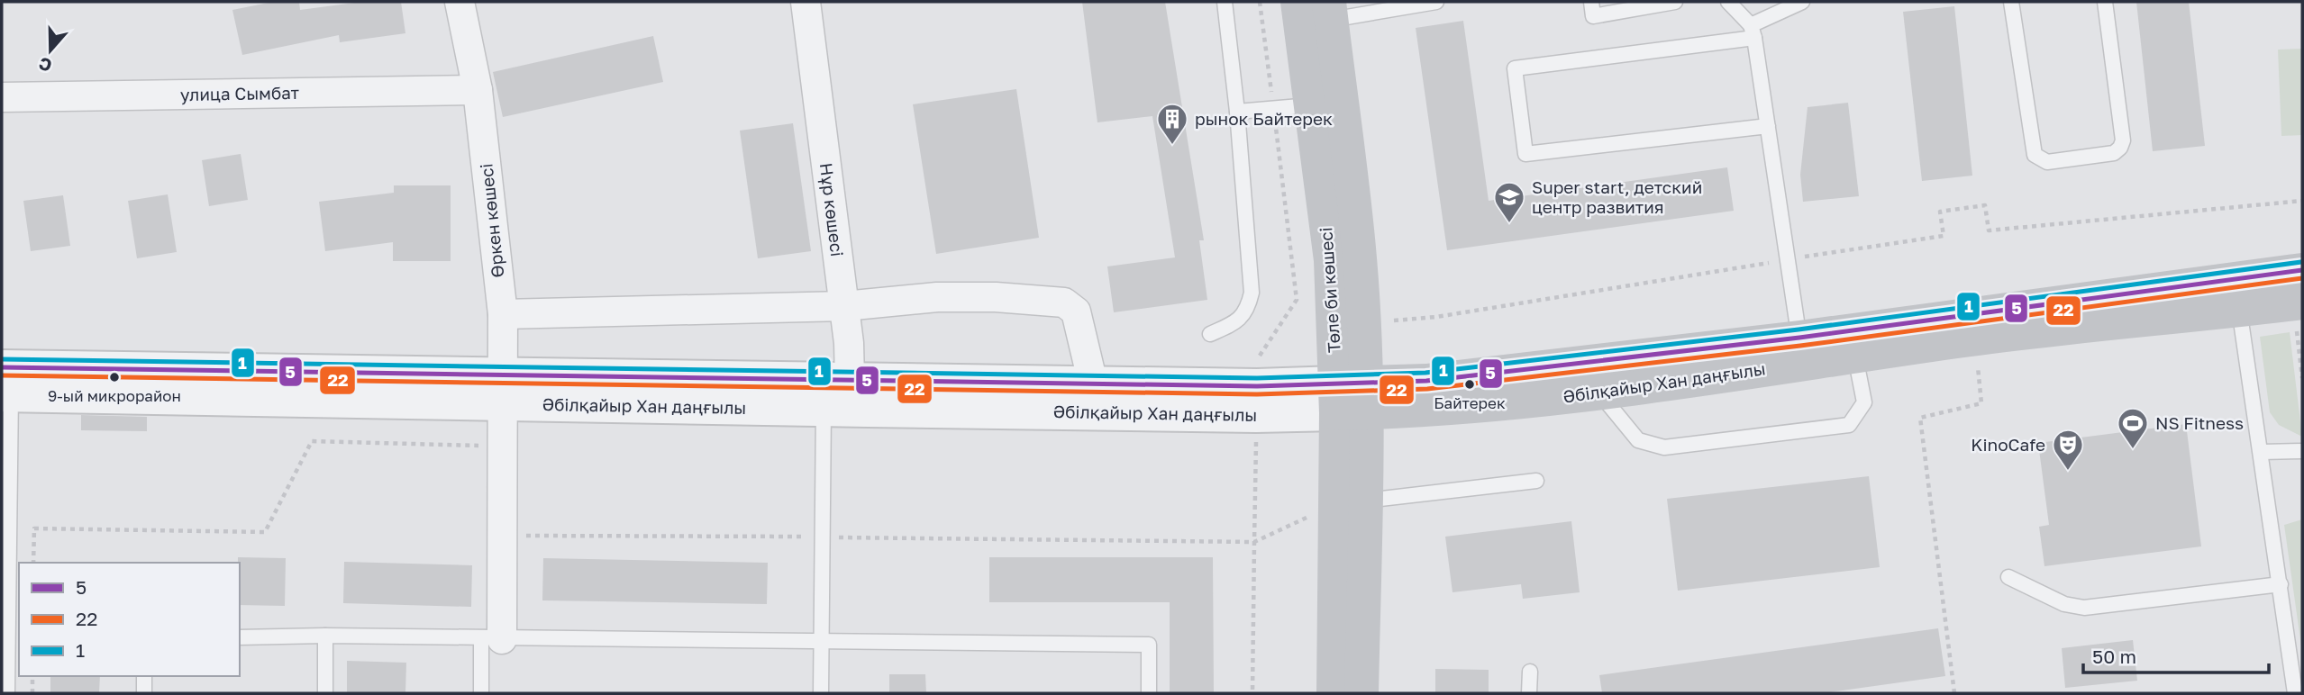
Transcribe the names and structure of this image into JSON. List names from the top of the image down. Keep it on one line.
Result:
{"streets":{"main road":["Төле би көшесі","Әбілқайыр Хан даңғылы"],"street":["улица Сымбат","Нұр көшесі","Өркен көшесі"]},"crossings":[["улица Сымбат","Өркен көшесі"],["Нұр көшесі","Әбілқайыр Хан даңғылы"],["Өркен көшесі","Әбілқайыр Хан даңғылы"],["Төле би көшесі","Әбілқайыр Хан даңғылы"]],"places":{"building":["рынок Байтерек"],"school or university":["Super start, детский центр развития"],"other":["9-ый микрорайон","Байтерек"],"sports":["NS Fitness"],"theatre":["KinoCafe"]},"lines":["transit line 1","transit line 5","transit line 22"],"legend":["5","22","1"],"scale_bar":"50 m","north":"bottom"}
